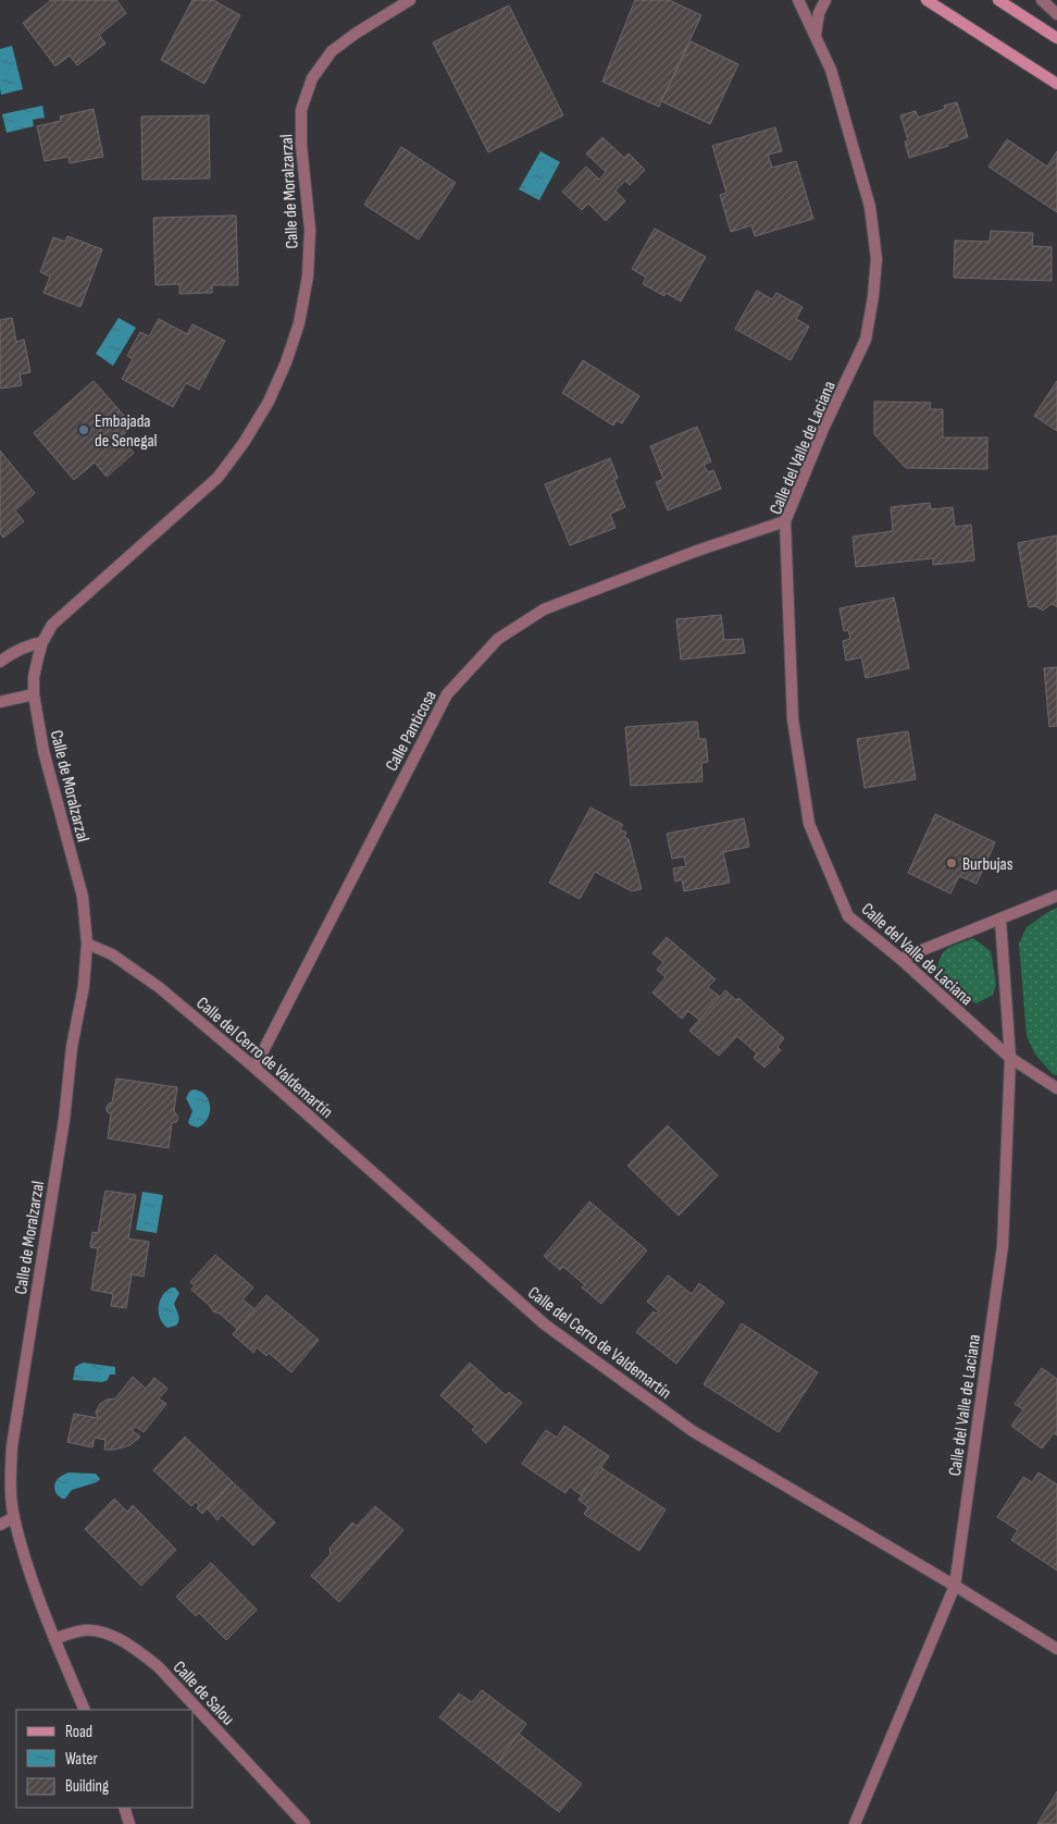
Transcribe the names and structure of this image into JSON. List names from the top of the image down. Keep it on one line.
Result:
{"streets":{"street":["Calle de Moralzarzal","Calle del Valle de Laciana","Calle Panticosa","Calle del Cerro de Valdemartín","Calle de Salou"]},"crossings":[["Calle de Moralzarzal","Calle del Cerro de Valdemartín"],["Calle de Moralzarzal","Calle de Salou"],["Calle del Valle de Laciana","Calle Panticosa"],["Calle del Valle de Laciana","Calle del Cerro de Valdemartín"],["Calle Panticosa","Calle del Cerro de Valdemartín"]],"places":["Embajada de Senegal","Burbujas"],"legend":["Road","Water","Building"]}
